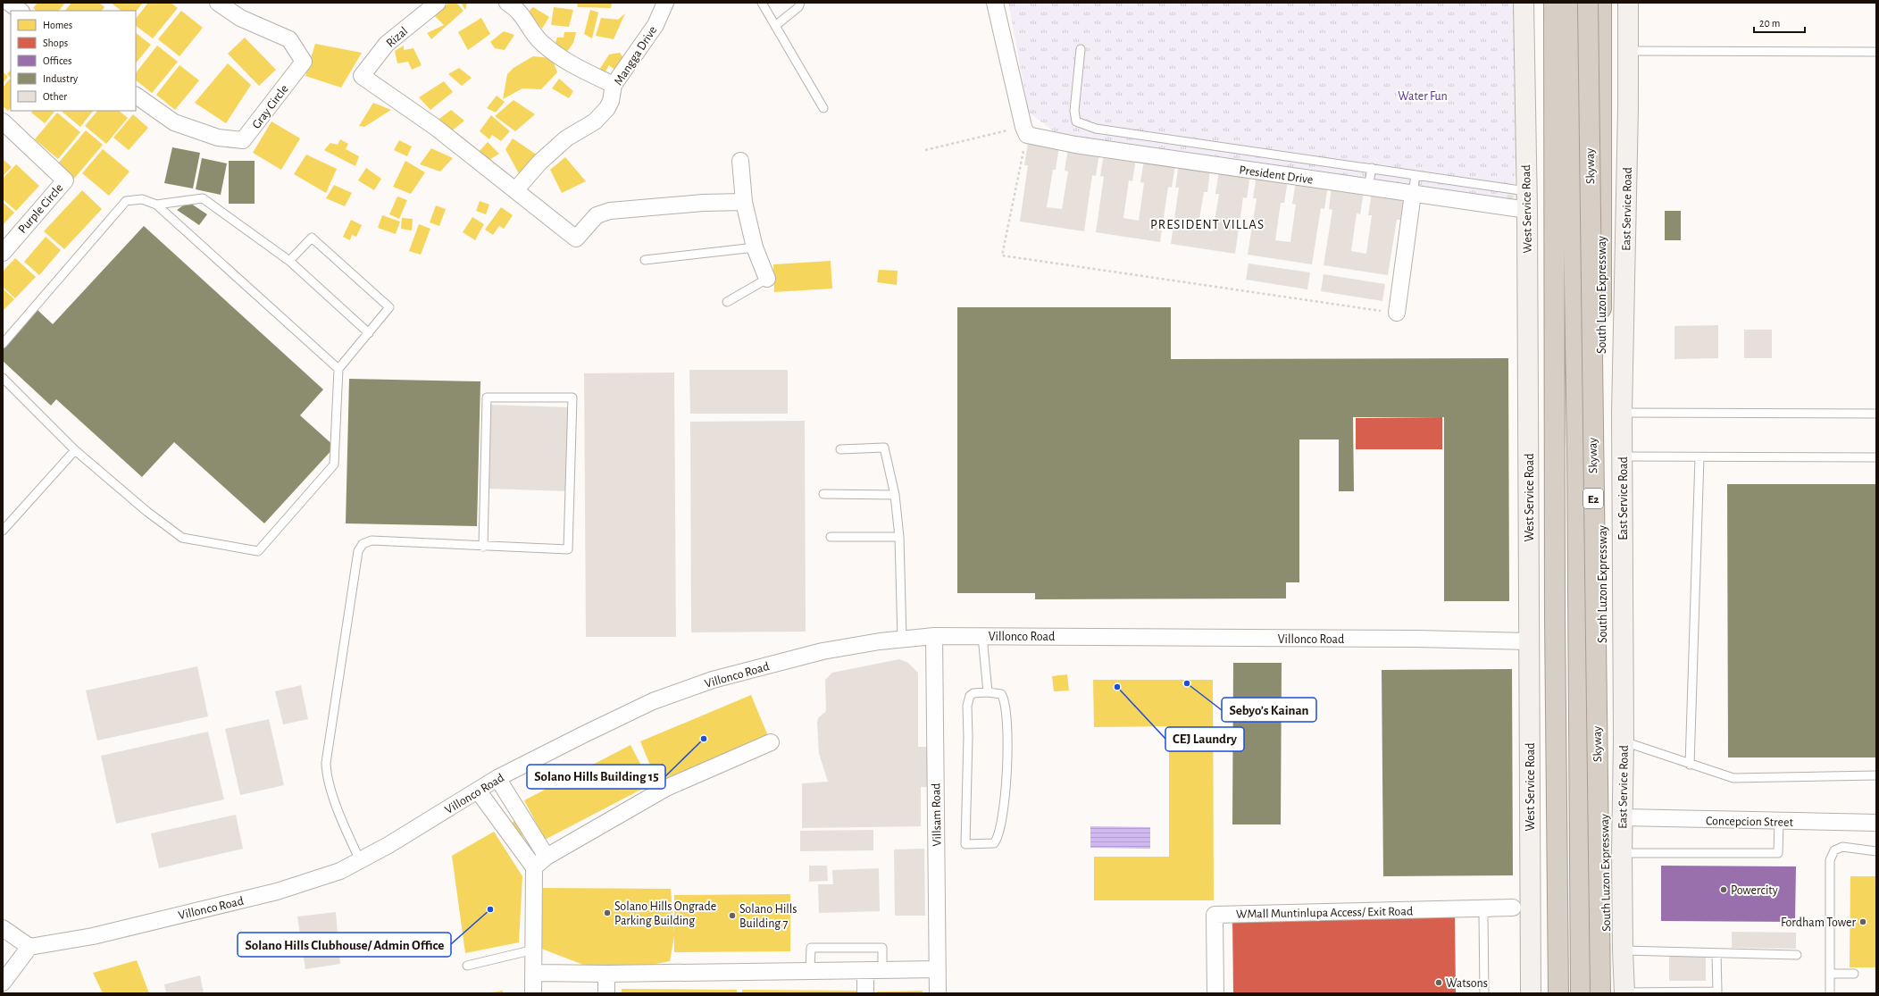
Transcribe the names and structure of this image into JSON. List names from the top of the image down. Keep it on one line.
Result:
{"streets":{"highway":["Skyway","South Luzon Expressway","E2"],"main road":["West Service Road","East Service Road"],"street":["Rizal","Mangga Drive","Gray Circle","President Drive","Purple Circle","Villonco Road","Villsam Road","Concepcion Street","WMall Muntinlupa Access/ Exit Road"]},"crossings":[["Rizal","Mangga Drive"],["President Drive","West Service Road"],["West Service Road","Villonco Road"],["West Service Road","WMall Muntinlupa Access/ Exit Road"],["East Service Road","South Luzon Expressway"],["East Service Road","Concepcion Street"],["Villonco Road","Villsam Road"]],"districts":["PRESIDENT VILLAS"],"parks":["Water Fun"],"places":["Sebyo’s Kainan","CEJ Laundry","Solano Hills Building 15","Powercity","Solano Hills Clubhouse/ Admin Office","Solano Hills Ongrade Parking Building","Solano Hills Building 7","Fordham Tower","Watsons"],"legend":["Homes","Shops","Offices","Industry","Other"],"scale_bar":"20 m"}
